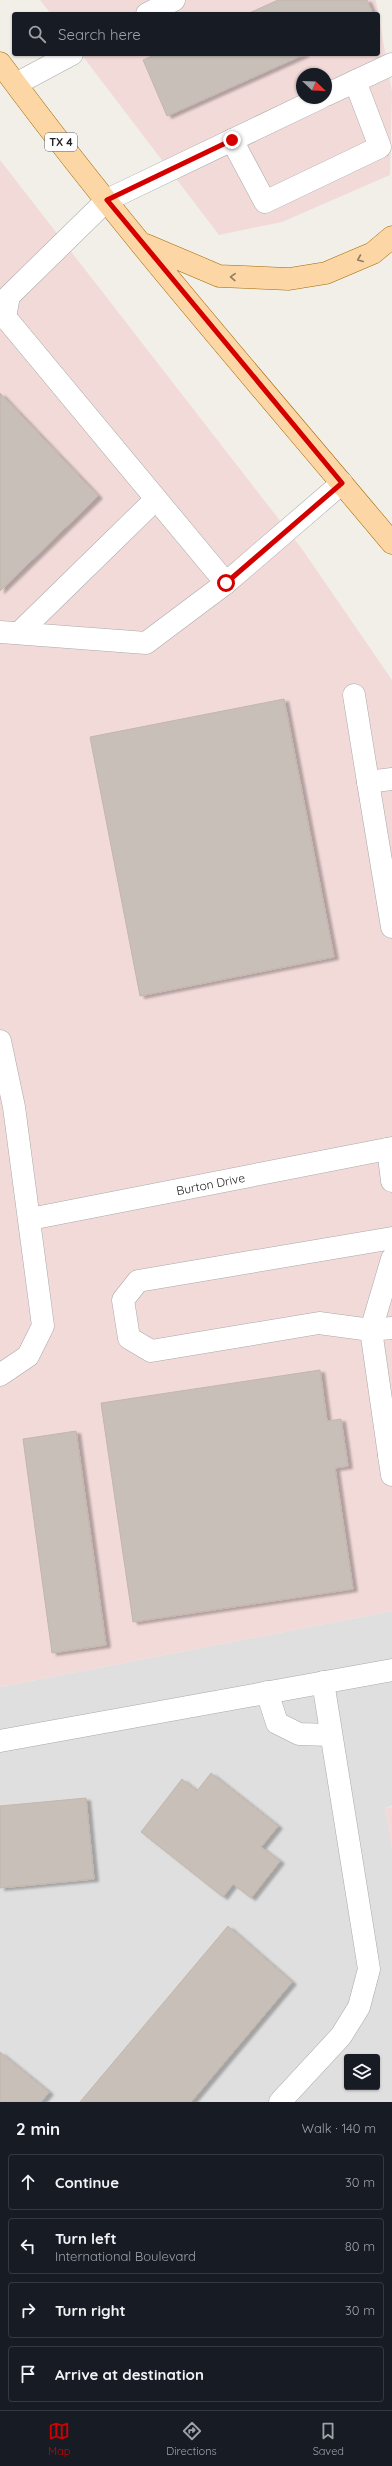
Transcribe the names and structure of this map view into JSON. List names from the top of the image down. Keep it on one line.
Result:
{"streets":{"main road":["TX 4"],"street":["Burton Drive"]},"north":"bottom right","page":{"search":"Search here","heading":["2 min","Walk · 140 m"],"list":[["Continue","30 m"],["Turn left","International Boulevard","80 m"],["Turn right","30 m"],"Arrive at destination"],"nav":["Map","Directions","Saved"]}}
